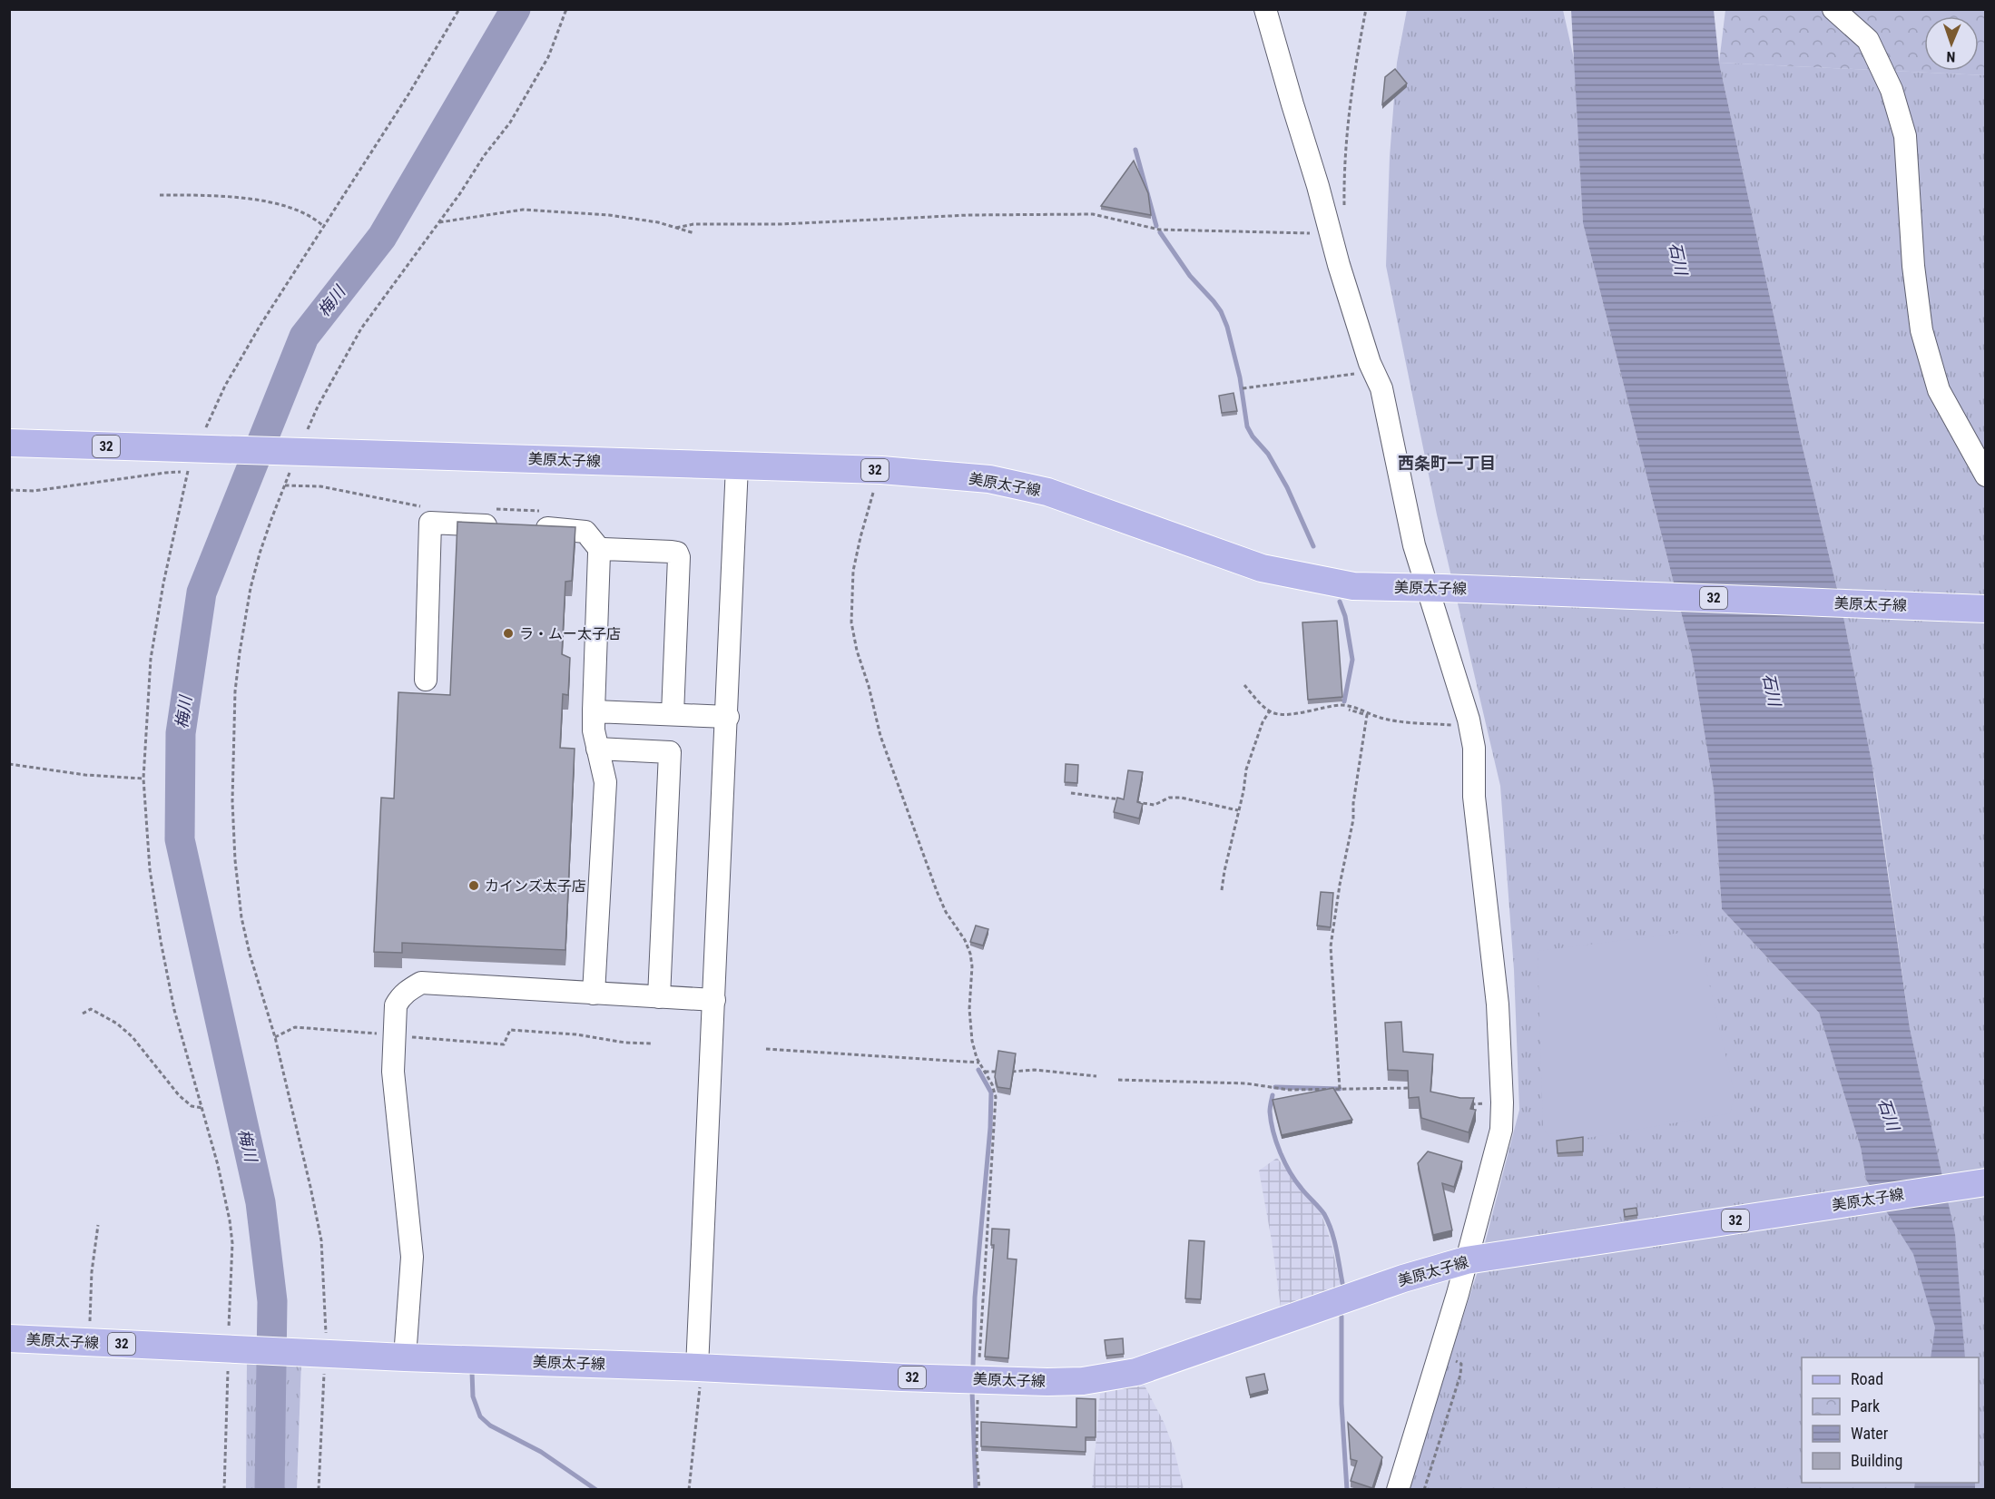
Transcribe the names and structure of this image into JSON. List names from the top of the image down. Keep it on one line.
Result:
{"streets":{"main road":["32","美原太子線"]},"districts":["西条町一丁目"],"water":["石川","梅川"],"places":["ラ・ムー太子店","カインズ太子店"],"legend":["Road","Park","Water","Building"],"north":"bottom"}
